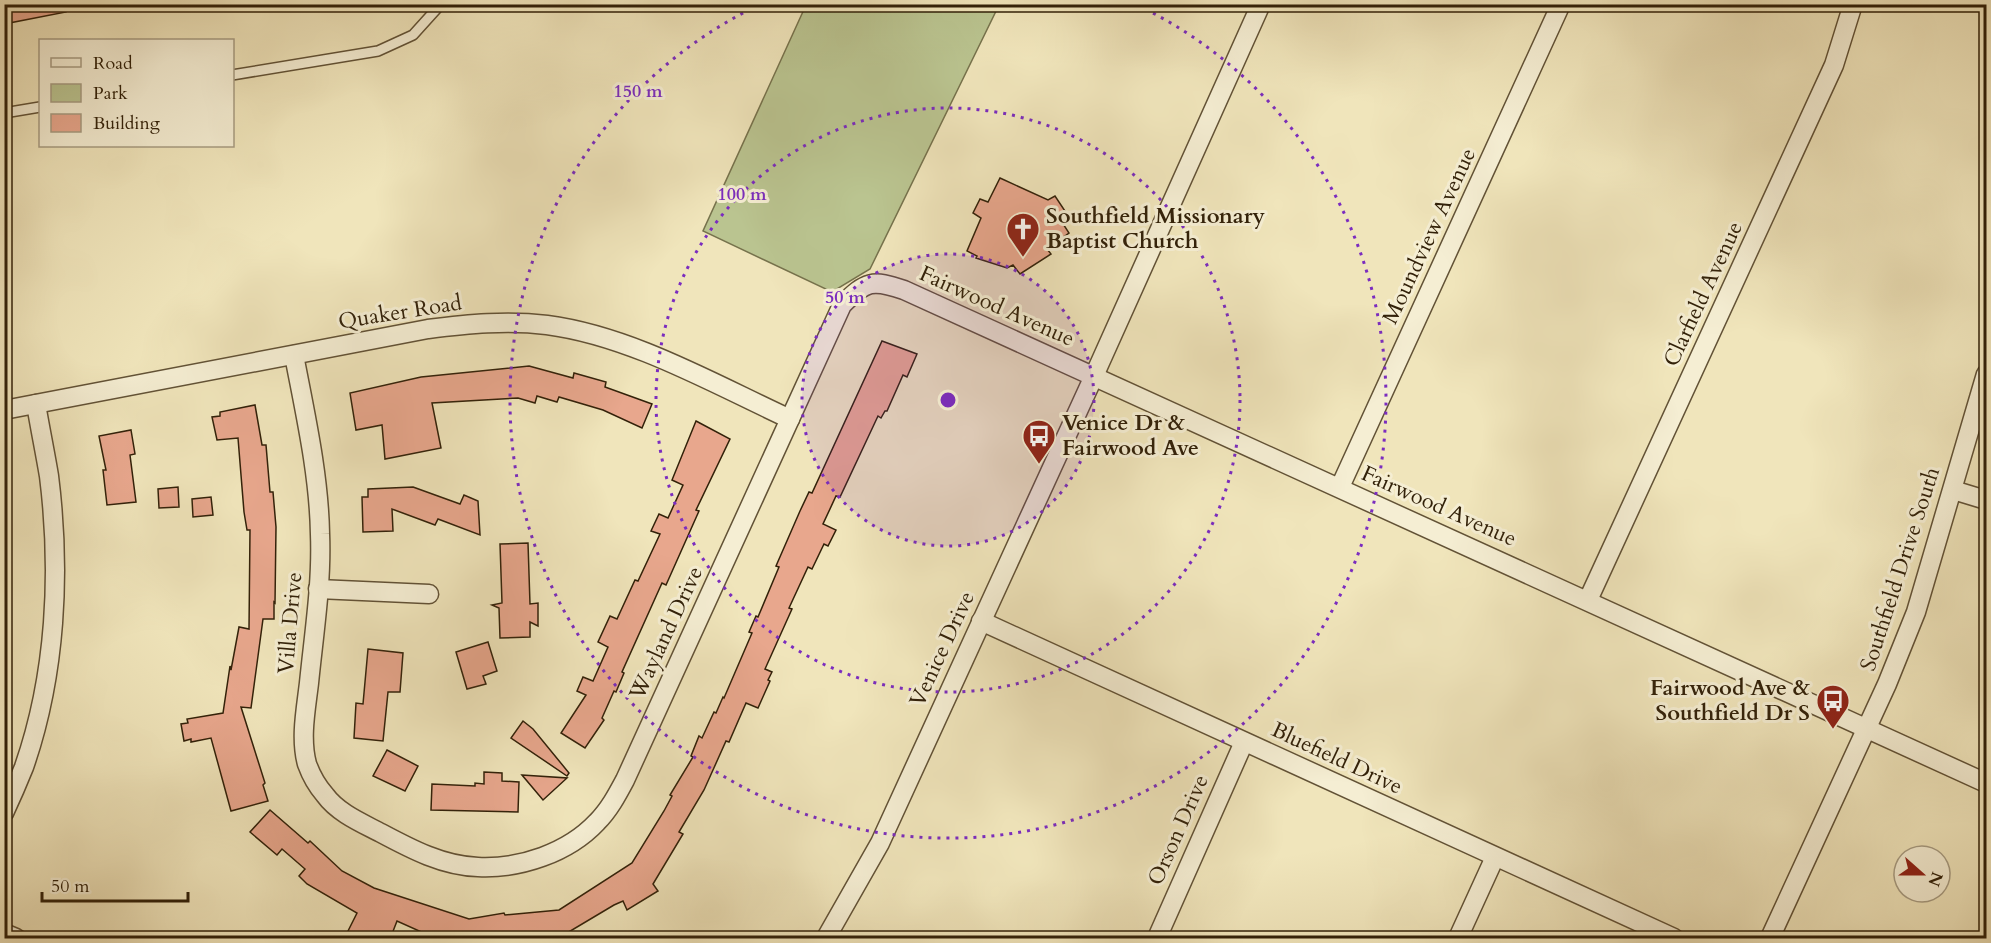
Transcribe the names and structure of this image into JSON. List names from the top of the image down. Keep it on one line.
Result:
{"streets":{"street":["Moundview Avenue","Clarfield Avenue","Fairwood Avenue","Quaker Road","Southfield Drive South","Villa Drive","Wayland Drive","Venice Drive","Bluefield Drive","Orson Drive"]},"crossings":[["Moundview Avenue","Fairwood Avenue"],["Clarfield Avenue","Fairwood Avenue"],["Fairwood Avenue","Southfield Drive South"],["Fairwood Avenue","Wayland Drive"],["Fairwood Avenue","Venice Drive"],["Quaker Road","Villa Drive"],["Quaker Road","Wayland Drive"],["Villa Drive","Wayland Drive"],["Venice Drive","Bluefield Drive"],["Bluefield Drive","Orson Drive"]],"places":{"church":["Southfield Missionary Baptist Church"],"bus stop":["Venice Dr & Fairwood Ave","Fairwood Ave & Southfield Dr S"]},"legend":["Road","Park","Building"],"scale_bar":"50 m","north":"right","rings":["150 m","100 m","50 m"]}
